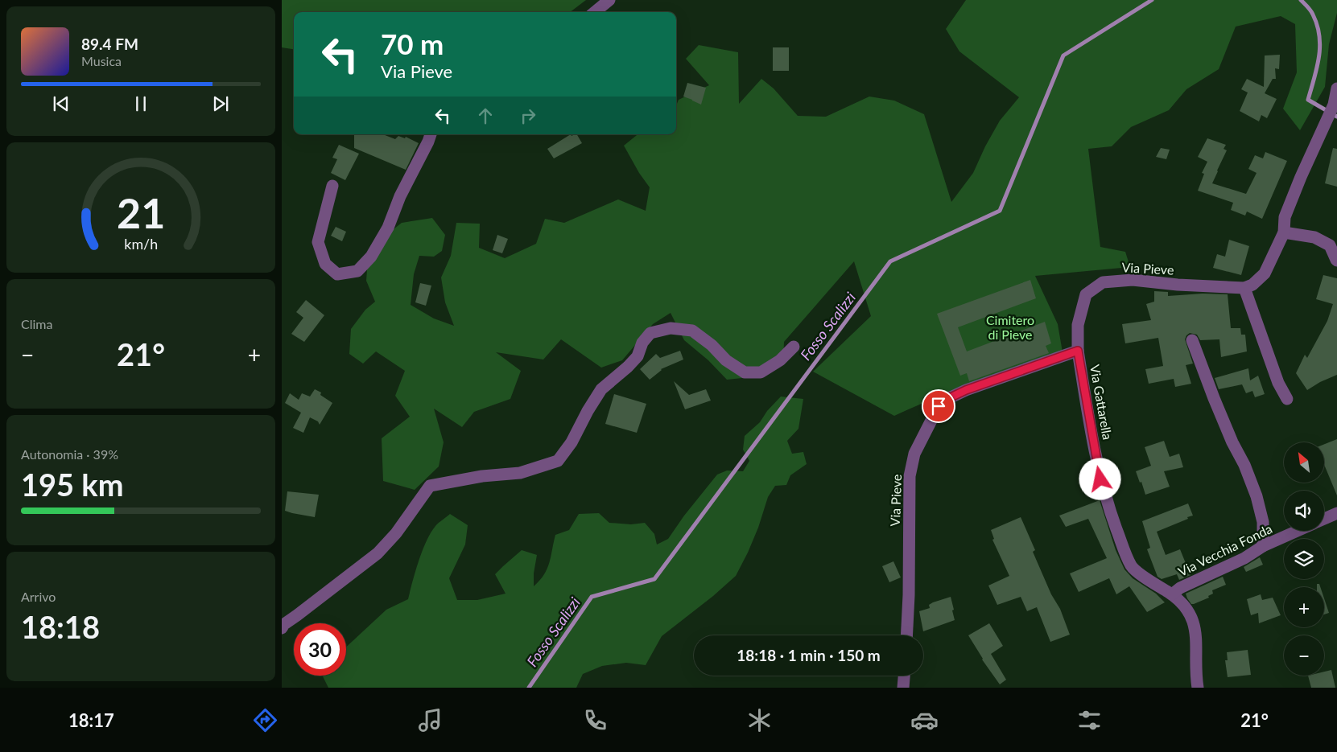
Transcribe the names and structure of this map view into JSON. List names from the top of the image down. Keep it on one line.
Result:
{"streets":{"street":["Via Pieve","Via Gattarella","Via Vecchia Fonda"]},"crossings":[["Via Pieve","Via Gattarella"],["Via Gattarella","Via Vecchia Fonda"]],"water":["Fosso Scalizzi"],"parks":["Cimitero di Pieve"],"north":"top left","page":{"turn":["70 m","Via Pieve"],"song":["89.4 FM","Musica"],"tile":["Clima",["Autonomia · 39%","195 km"],["Arrivo","18:18"]],"heat":["−","21°","+"],"map_buttons":["+","−"],"limit":"30","trip":"18:18 · 1 min · 150 m","tabs":["18:17","21°"],"gauge":["21","km/h"]}}
